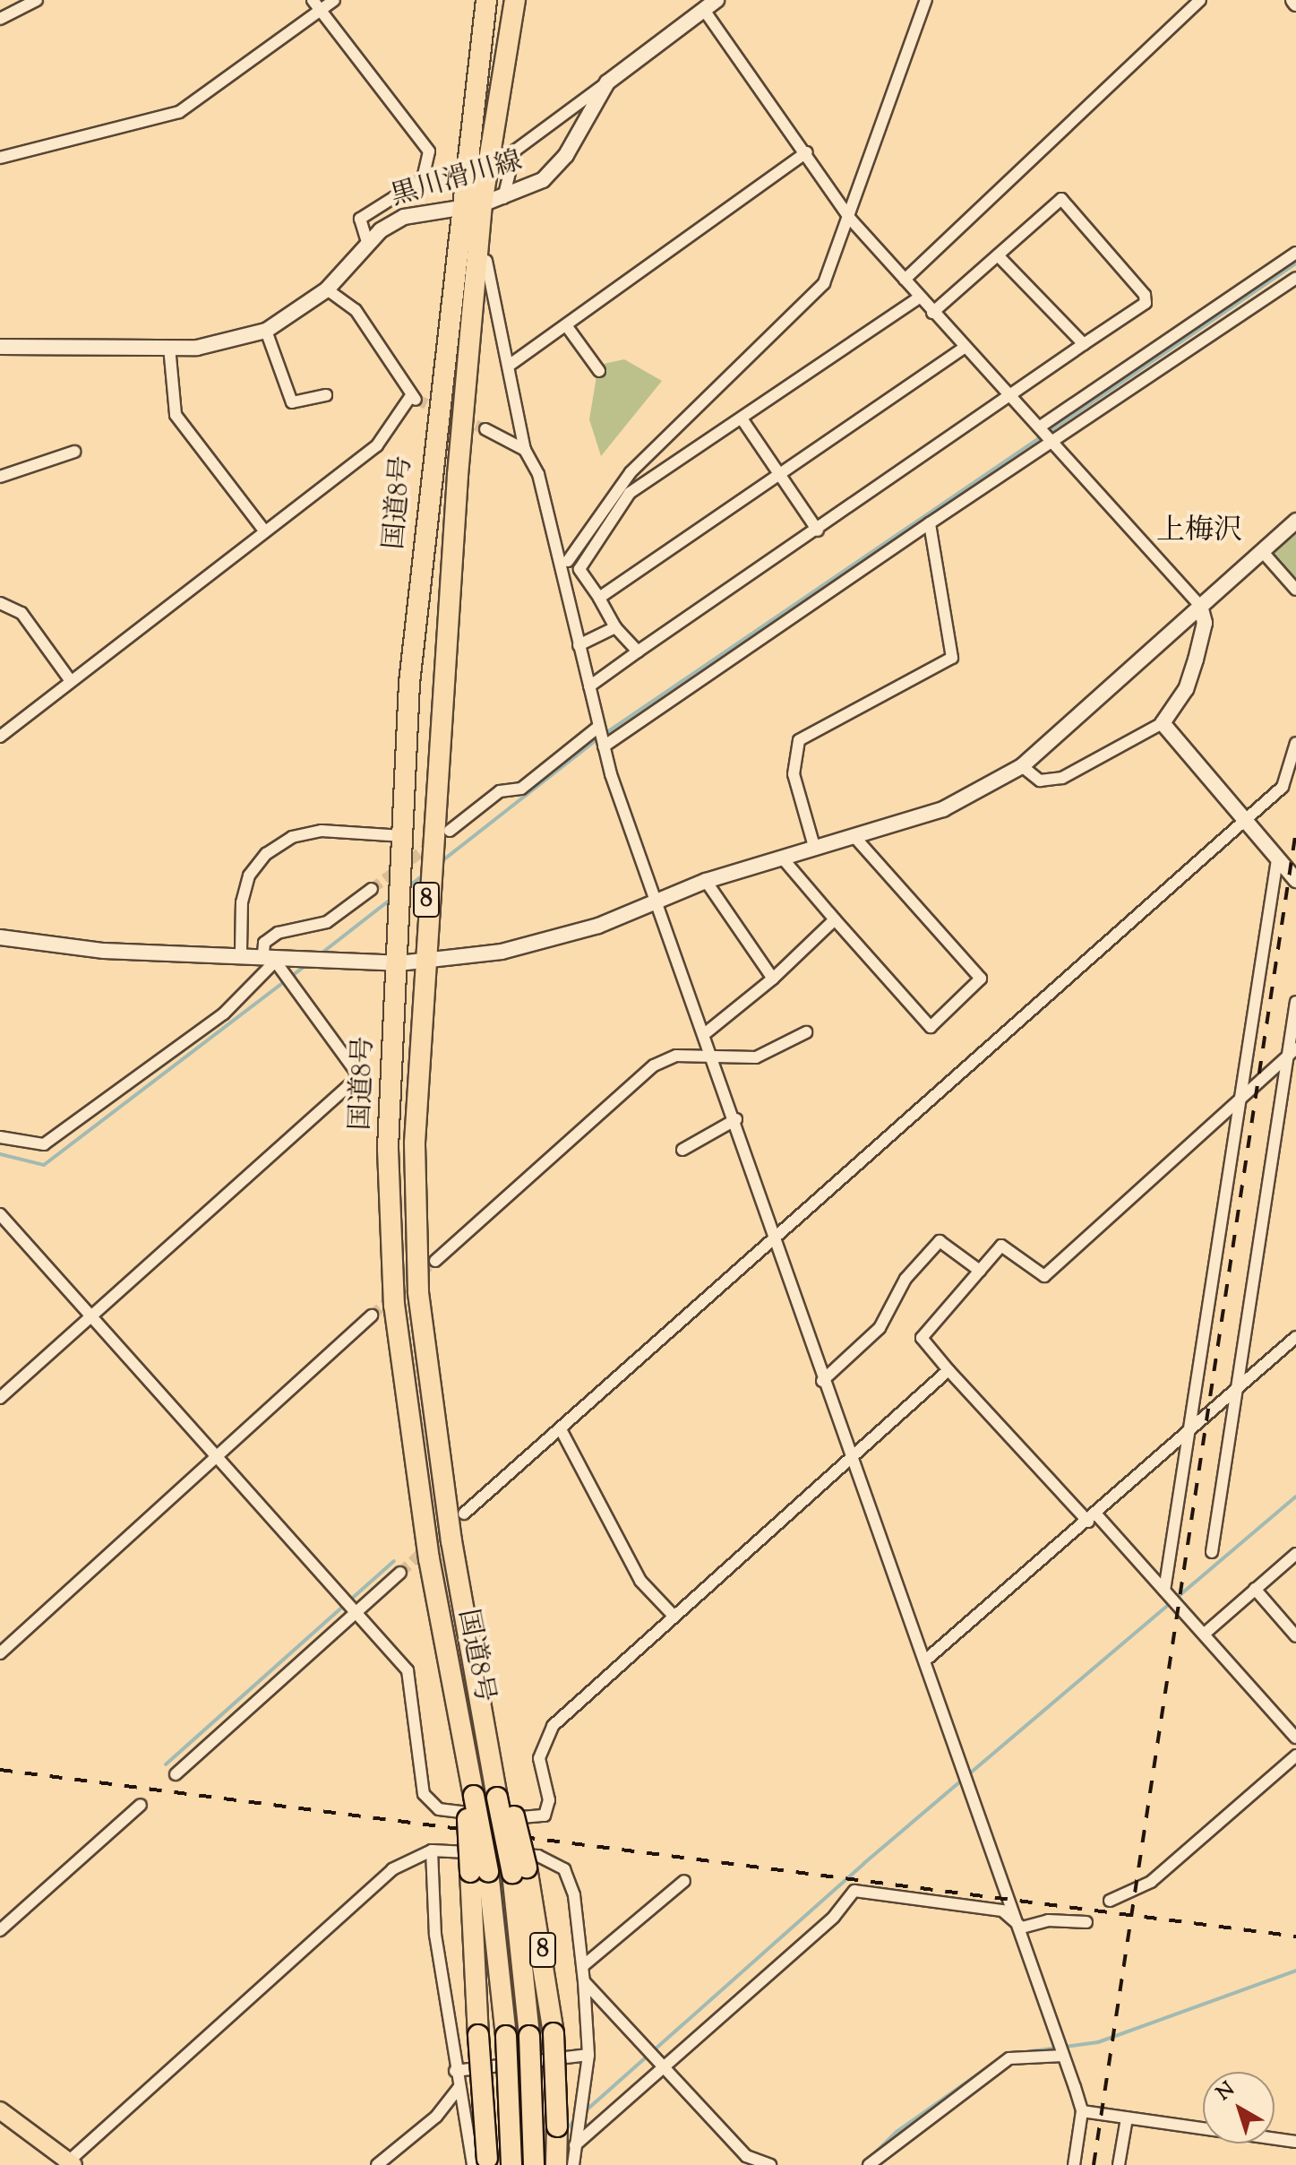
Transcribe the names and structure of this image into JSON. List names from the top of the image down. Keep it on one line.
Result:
{"streets":{"highway":["国道8号","8"],"street":["黒川滑川線"]},"crossings":[["黒川滑川線","国道8号"],["国道8号","8"]],"districts":["上梅沢"],"north":"top left"}
